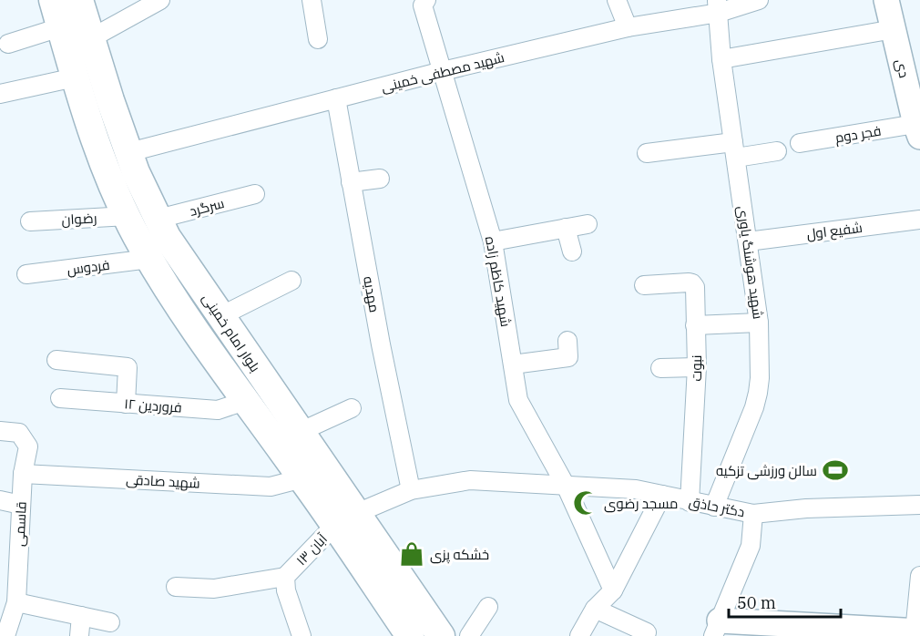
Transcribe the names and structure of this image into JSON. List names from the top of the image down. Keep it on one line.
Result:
{"streets":{"main road":["بلوار امام خمینی"],"street":["دی","شهید مصطفی خمینی","فجر دوم","سرگرد","رضوان","شفیع اول","شهید هوشنگ یاوری","فردوس","شهید کاظم زاده","مهدیه","نبوت","۱۲ فروردین","شهید صادقی","دکتر حاذق","قاسمی","۱۳ آبان"]},"crossings":[["دی","فجر دوم"],["شهید مصطفی خمینی","شهید هوشنگ یاوری"],["شهید مصطفی خمینی","شهید کاظم زاده"],["شهید مصطفی خمینی","مهدیه"],["شهید مصطفی خمینی","بلوار امام خمینی"],["سرگرد","بلوار امام خمینی"],["رضوان","بلوار امام خمینی"],["شفیع اول","شهید هوشنگ یاوری"],["شهید هوشنگ یاوری","دکتر حاذق"],["فردوس","بلوار امام خمینی"],["شهید کاظم زاده","دکتر حاذق"],["مهدیه","دکتر حاذق"],["بلوار امام خمینی","۱۲ فروردین"],["بلوار امام خمینی","شهید صادقی"],["بلوار امام خمینی","دکتر حاذق"],["بلوار امام خمینی","۱۳ آبان"],["نبوت","دکتر حاذق"],["شهید صادقی","قاسمی"],["دکتر حاذق","۱۳ آبان"]],"places":{"sports":["سالن ورزشی تزکیه"],"mosque":["مسجد رضوی"],"shop":["خشکه پزی"]},"scale_bar":"50 m"}
